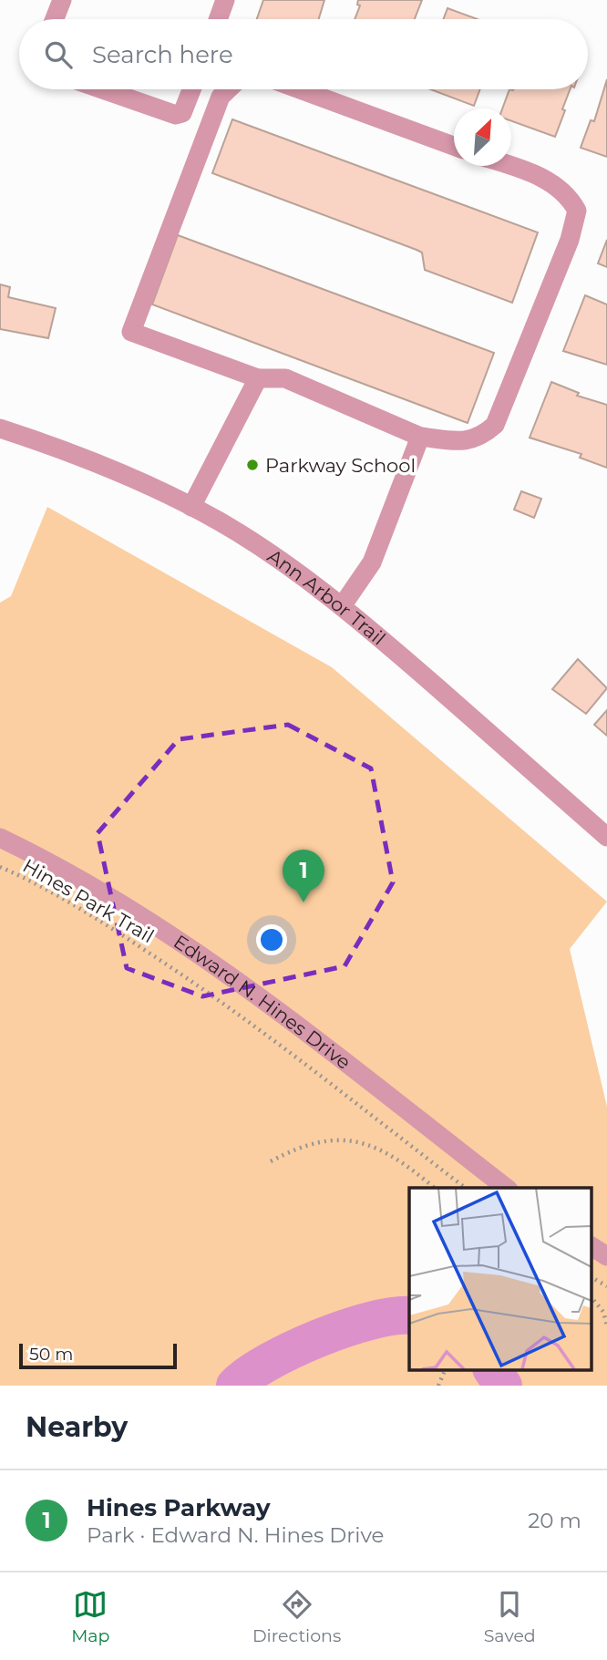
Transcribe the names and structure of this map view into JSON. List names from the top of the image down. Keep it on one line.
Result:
{"streets":{"street":["Ann Arbor Trail","Edward N. Hines Drive"],"path":["Hines Park Trail"]},"places":["Parkway School"],"scale_bar":"50 m","north":"top right","page":{"search":"Search here","pins":"1","scale":"50 m","heading":"Nearby","list":[{"mark":"1","name":"Hines Parkway","note":"Park · Edward N. Hines Drive","value":"20 m"}],"nav":["Map","Directions","Saved"]}}
